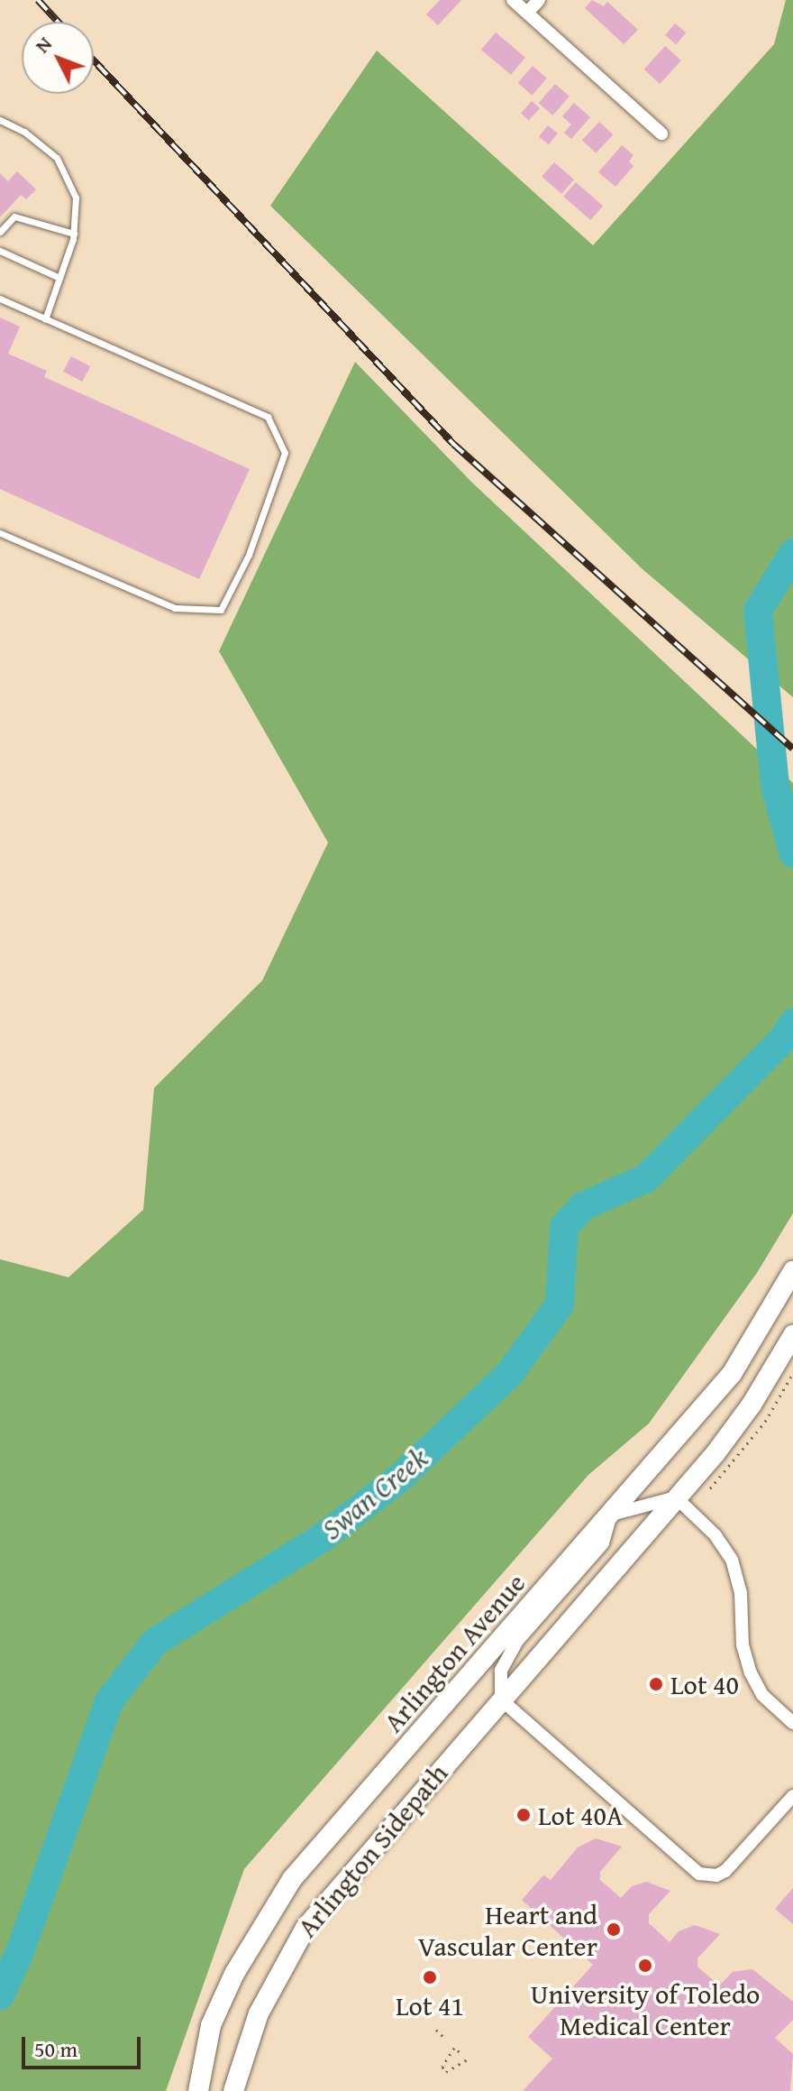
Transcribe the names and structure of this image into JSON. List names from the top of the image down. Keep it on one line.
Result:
{"streets":{"street":["Arlington Avenue"]},"water":["Swan Creek"],"places":["Lot 40","Lot 40A","Heart and Vascular Center","University of Toledo Medical Center","Lot 41"],"scale_bar":"50 m","north":"top left"}
